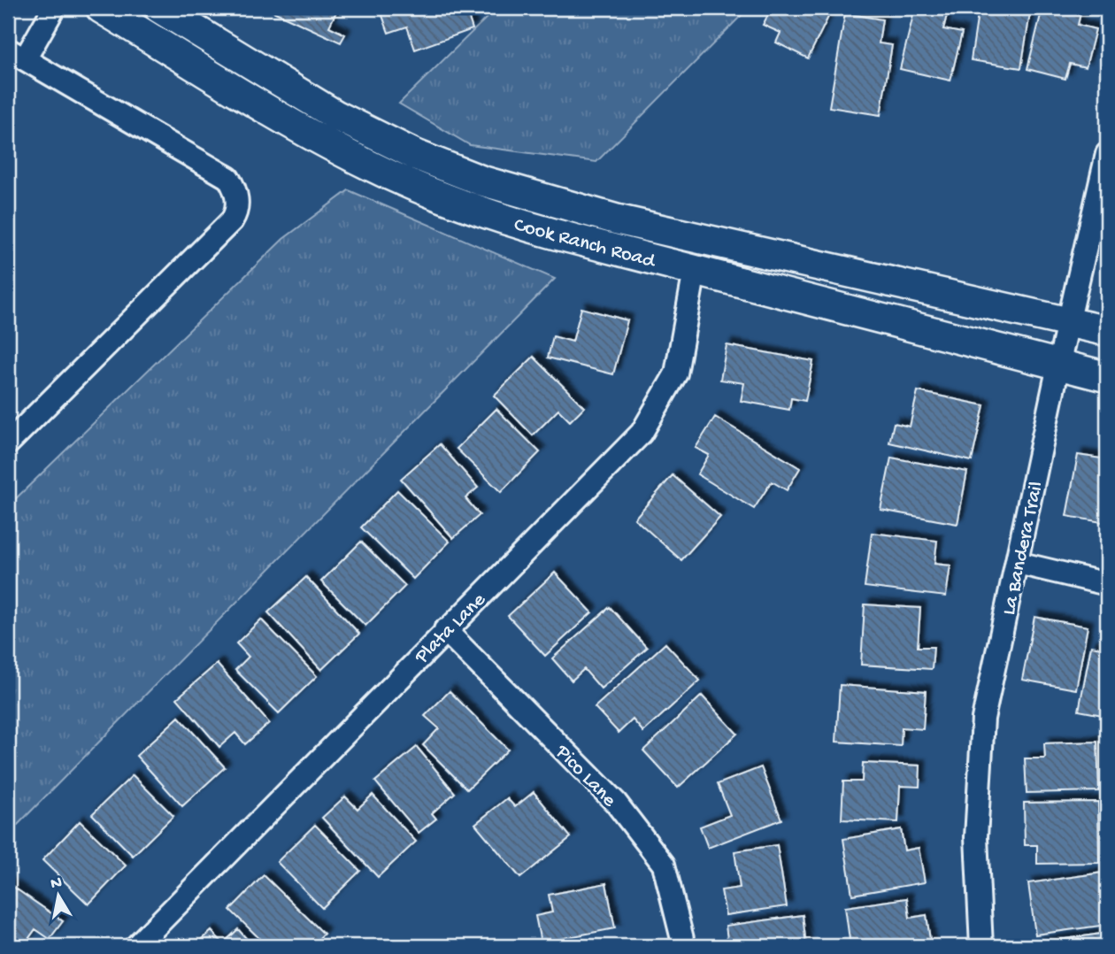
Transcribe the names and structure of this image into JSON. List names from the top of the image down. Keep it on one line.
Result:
{"streets":{"street":["Cook Ranch Road","La Bandera Trail","Plata Lane","Pico Lane"]},"crossings":[["Cook Ranch Road","La Bandera Trail"],["Cook Ranch Road","Plata Lane"],["Plata Lane","Pico Lane"]],"north":"top"}
